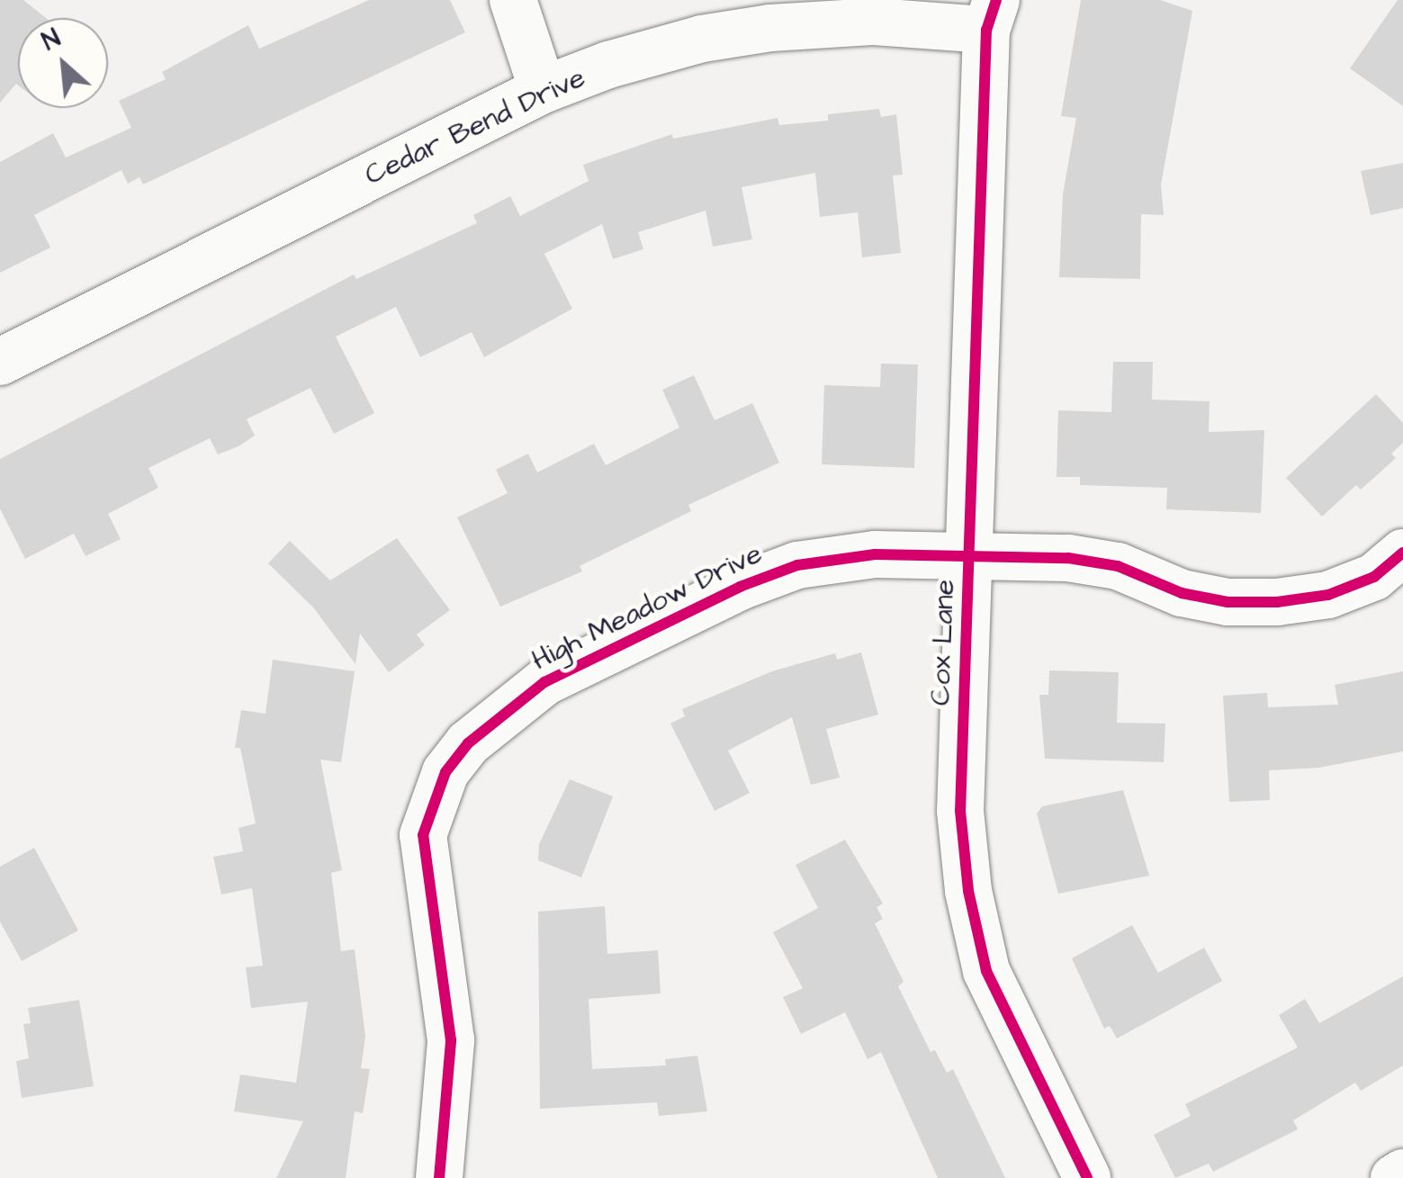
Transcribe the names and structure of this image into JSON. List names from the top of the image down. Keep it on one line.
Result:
{"streets":{"street":["Cedar Bend Drive","High Meadow Drive","Cox Lane"]},"crossings":[["Cedar Bend Drive","Cox Lane"],["High Meadow Drive","Cox Lane"]],"north":"top left"}
